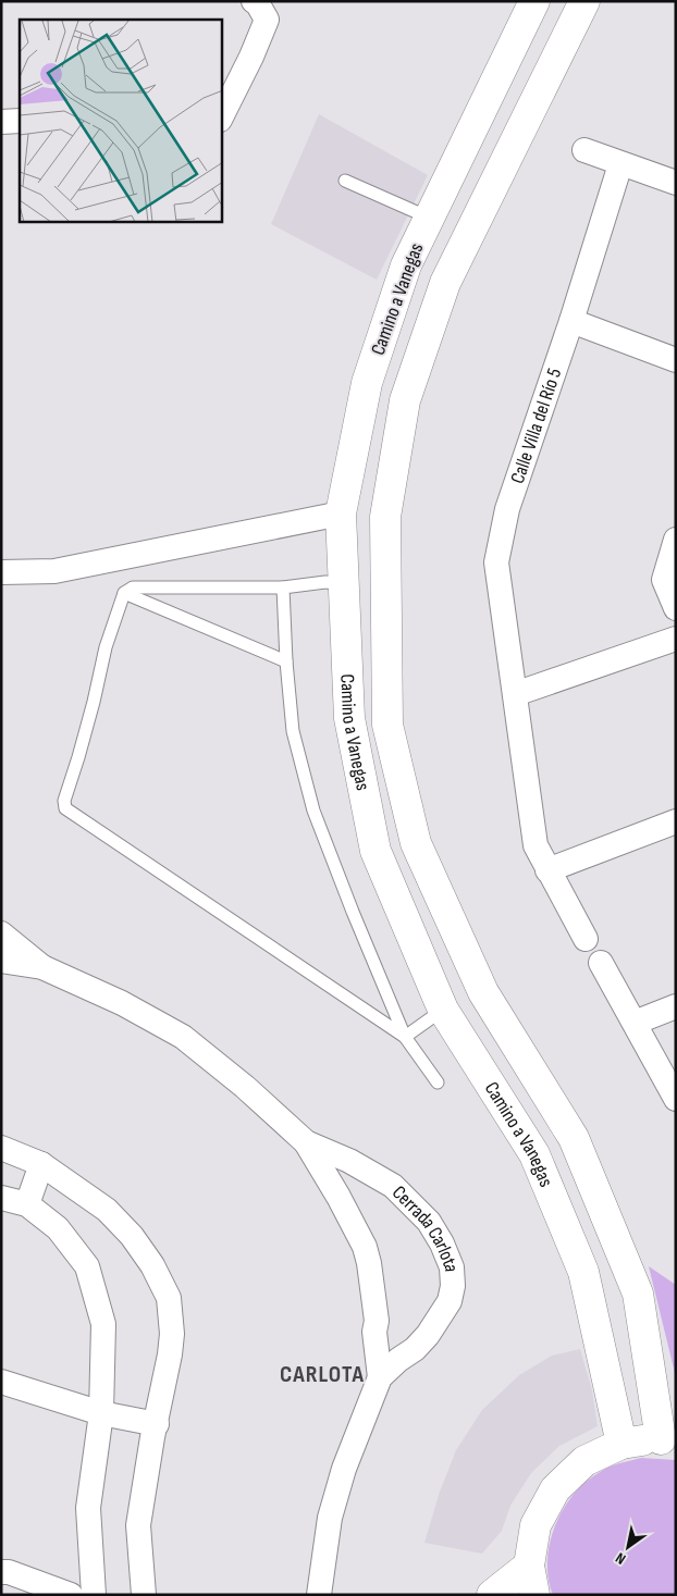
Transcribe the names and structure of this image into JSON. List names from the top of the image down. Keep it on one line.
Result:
{"streets":{"main road":["Camino a Vanegas"],"street":["Calle Villa del Río 5","Cerrada Carlota"]},"districts":["CARLOTA"],"north":"bottom left"}
